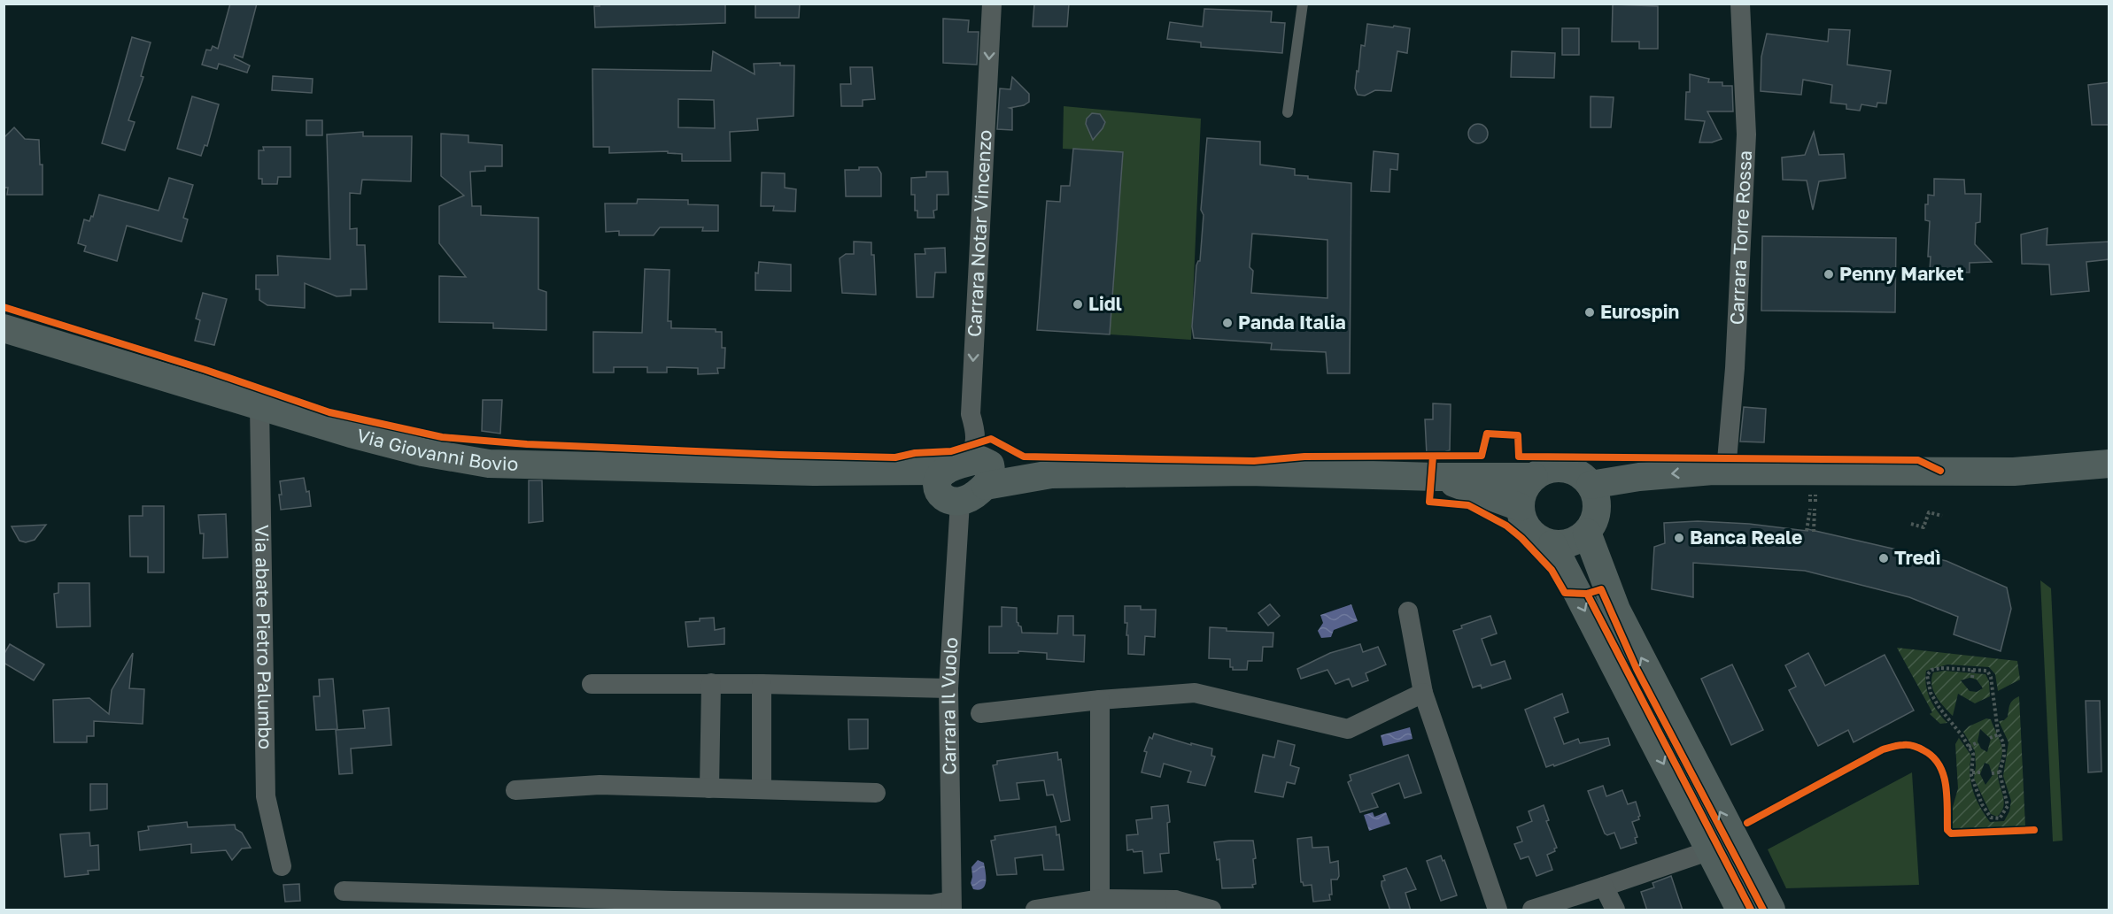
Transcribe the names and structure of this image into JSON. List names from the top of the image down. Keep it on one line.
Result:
{"streets":{"main road":["Via Giovanni Bovio"],"street":["Carrara Notar Vincenzo","Carrara Torre Rossa","Via abate Pietro Palumbo","Carrara Il Vuolo"]},"crossings":[["Carrara Notar Vincenzo","Via Giovanni Bovio"],["Carrara Notar Vincenzo","Carrara Il Vuolo"],["Via Giovanni Bovio","Via abate Pietro Palumbo"],["Via Giovanni Bovio","Carrara Il Vuolo"]],"one_way":["Carrara Notar Vincenzo"],"places":["Penny Market","Lidl","Eurospin","Panda Italia","Banca Reale","Tredì"]}
